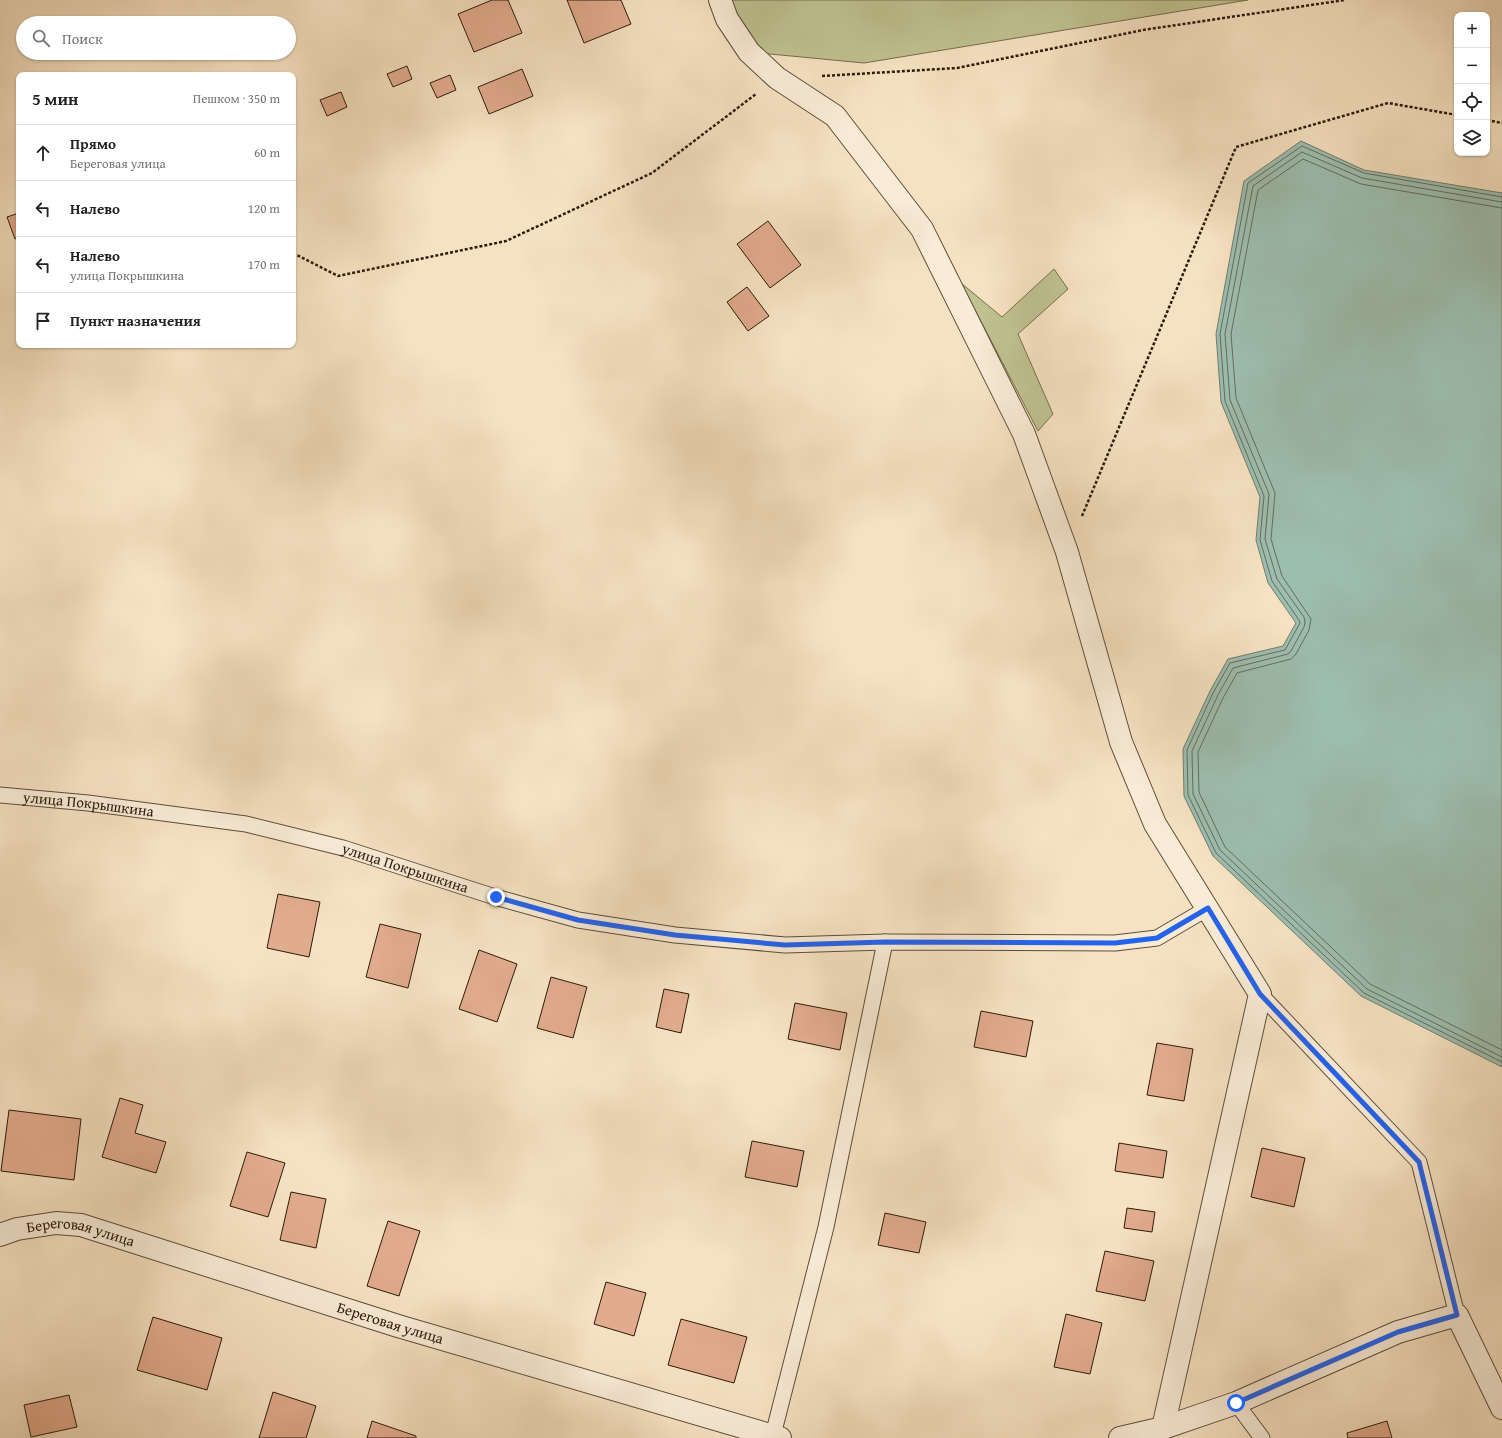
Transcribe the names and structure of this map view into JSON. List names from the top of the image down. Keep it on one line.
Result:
{"streets":{"street":["Береговая улица"],"lane":["улица Покрышкина"]},"page":{"map_buttons":["+","−"],"search":"Поиск","heading":["5 мин","Пешком · 350 m"],"list":[["Прямо","Береговая улица","60 m"],["Налево","120 m"],["Налево","улица Покрышкина","170 m"],"Пункт назначения"]}}
